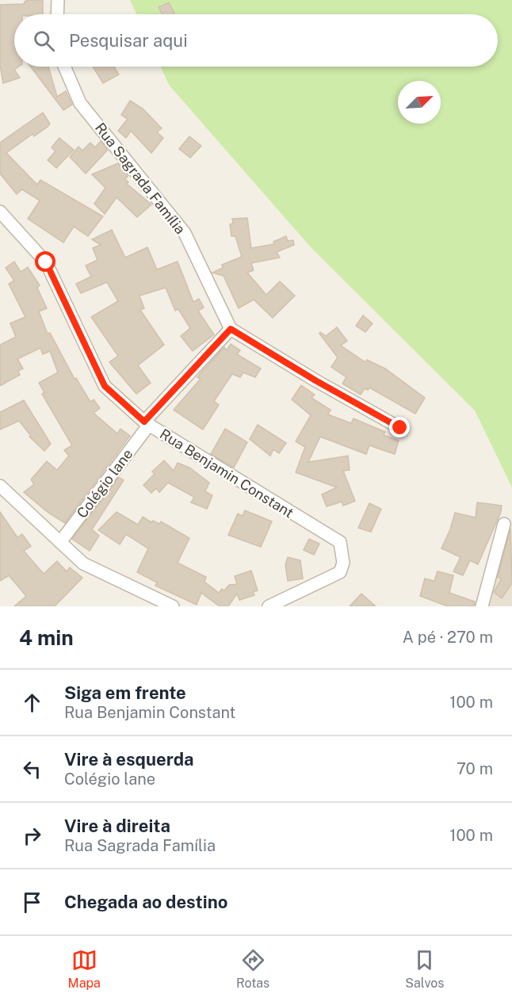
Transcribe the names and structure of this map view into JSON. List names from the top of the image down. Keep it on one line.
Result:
{"streets":{"street":["Rua Sagrada Família","Rua Benjamin Constant","Colégio lane"]},"crossings":[["Rua Sagrada Família","Colégio lane"],["Rua Benjamin Constant","Colégio lane"]],"north":"top right","page":{"search":"Pesquisar aqui","heading":["4 min","A pé · 270 m"],"list":[["Siga em frente","Rua Benjamin Constant","100 m"],["Vire à esquerda","Colégio lane","70 m"],["Vire à direita","Rua Sagrada Família","100 m"],"Chegada ao destino"],"nav":["Mapa","Rotas","Salvos"]}}
